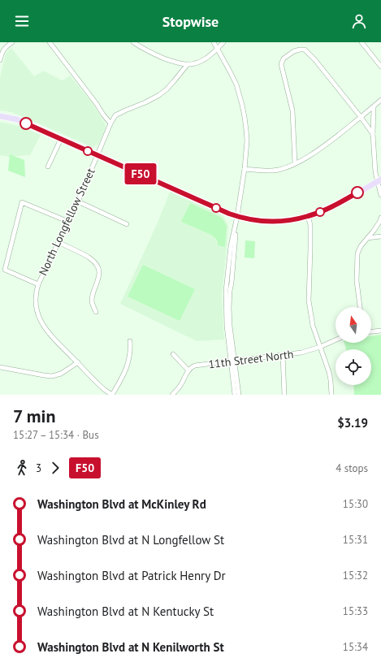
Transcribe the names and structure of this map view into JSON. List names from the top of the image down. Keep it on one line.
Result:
{"streets":{"street":["North Longfellow Street","11th Street North"]},"lines":["bus line F50"],"north":"top","page":{"header":"Stopwise","on_map":"F50","heading":["7 min","15:27 – 15:34 · Bus","$3.19"],"legs":["3","F50","4 stops"],"list":[{"name":"Washington Blvd at McKinley Rd","value":"15:30"},{"name":"Washington Blvd at N Longfellow St","value":"15:31"},{"name":"Washington Blvd at Patrick Henry Dr","value":"15:32"},{"name":"Washington Blvd at N Kentucky St","value":"15:33"},{"name":"Washington Blvd at N Kenilworth St","value":"15:34"}]}}
